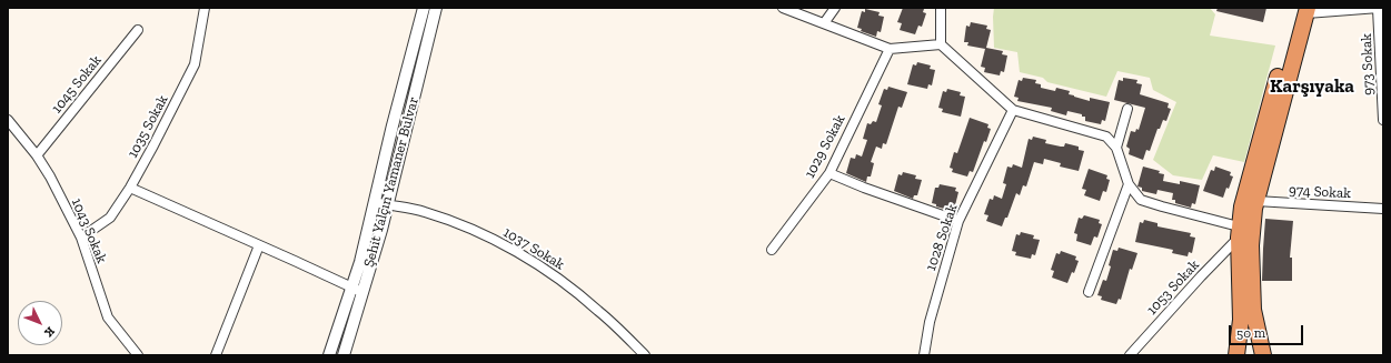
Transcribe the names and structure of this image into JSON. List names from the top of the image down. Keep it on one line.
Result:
{"streets":{"street":["973 Sokak","1045 Sokak","1035 Sokak","1029 Sokak","Şehit Yalçın Yamaner Bulvar","974 Sokak","1043 Sokak","1028 Sokak","1037 Sokak","1053 Sokak"]},"crossings":[["1045 Sokak","1043 Sokak"],["1035 Sokak","1043 Sokak"],["Şehit Yalçın Yamaner Bulvar","1037 Sokak"]],"districts":["Karşıyaka"],"scale_bar":"50 m","north":"bottom right"}
